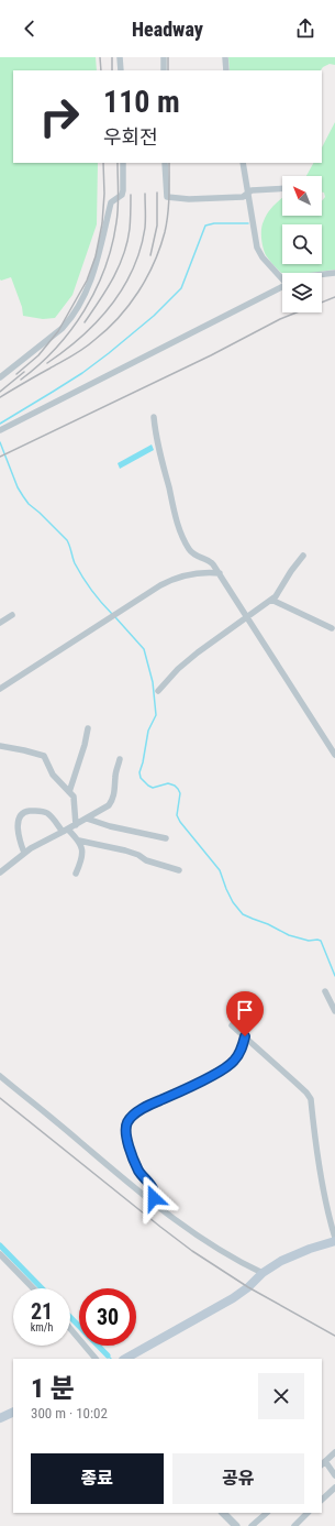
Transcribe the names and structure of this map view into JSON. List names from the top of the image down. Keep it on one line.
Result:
{"north":"top left","page":{"header":"Headway","turn":["110 m","우회전"],"speed":"21 km/h","limit":"30","heading":["1 분","300 m · 10:02"],"buttons":["종료","공유"]}}
